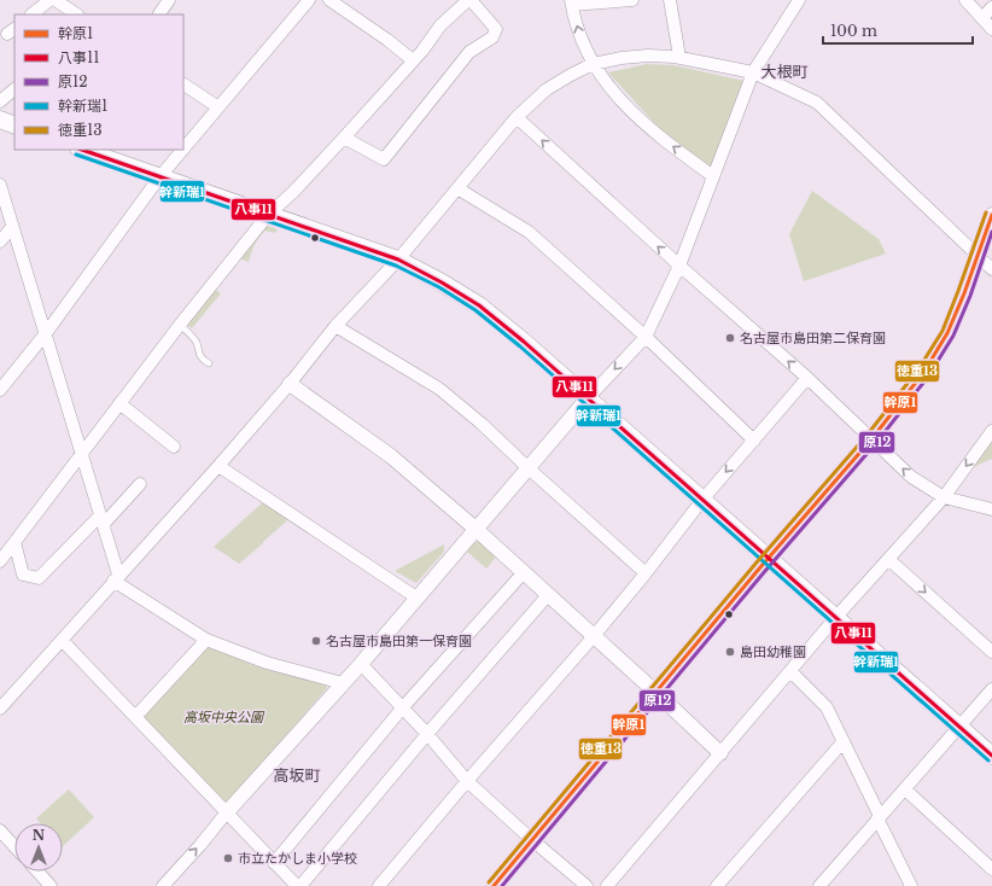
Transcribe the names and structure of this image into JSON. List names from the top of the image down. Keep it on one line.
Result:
{"districts":["大根町","高坂町"],"parks":["高坂中央公園"],"places":["名古屋市島田第二保育園","名古屋市島田第一保育園","島田幼稚園","市立たかしま小学校"],"lines":["transit line 八事11","transit line 幹新瑞1","transit line 徳重13","transit line 幹原1","transit line 原12"],"legend":["幹原1","八事11","原12","幹新瑞1","徳重13"],"scale_bar":"100 m","north":"top"}
